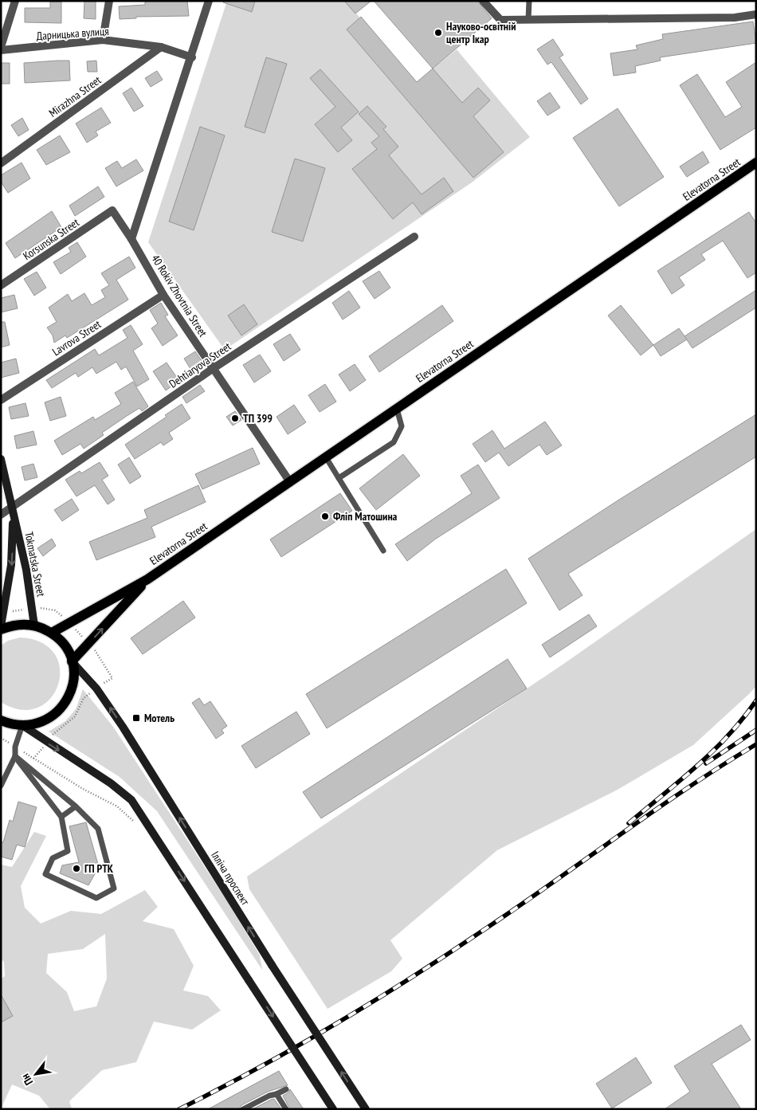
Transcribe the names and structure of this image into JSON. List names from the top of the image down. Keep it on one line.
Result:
{"streets":{"main road":["Elevatorna Street","Tokmatska Street","Ілліча проспект"],"street":["Дарницька вулиця","Mirazhna Street","Korsunska Street","40 Rokiv Zhovtnia Street","Lavrova Street","Dehtiaryova Street"]},"crossings":[["Дарницька вулиця","Mirazhna Street"],["Elevatorna Street","40 Rokiv Zhovtnia Street"],["Elevatorna Street","Ілліча проспект"],["Korsunska Street","40 Rokiv Zhovtnia Street"],["40 Rokiv Zhovtnia Street","Lavrova Street"],["40 Rokiv Zhovtnia Street","Dehtiaryova Street"],["Dehtiaryova Street","Tokmatska Street"]],"places":{"other":["Науково-освітній центр Ікар","ТП 399","Фліп Матошина","ГП РТК"],"transit":["Мотель"]},"north":"bottom left"}
